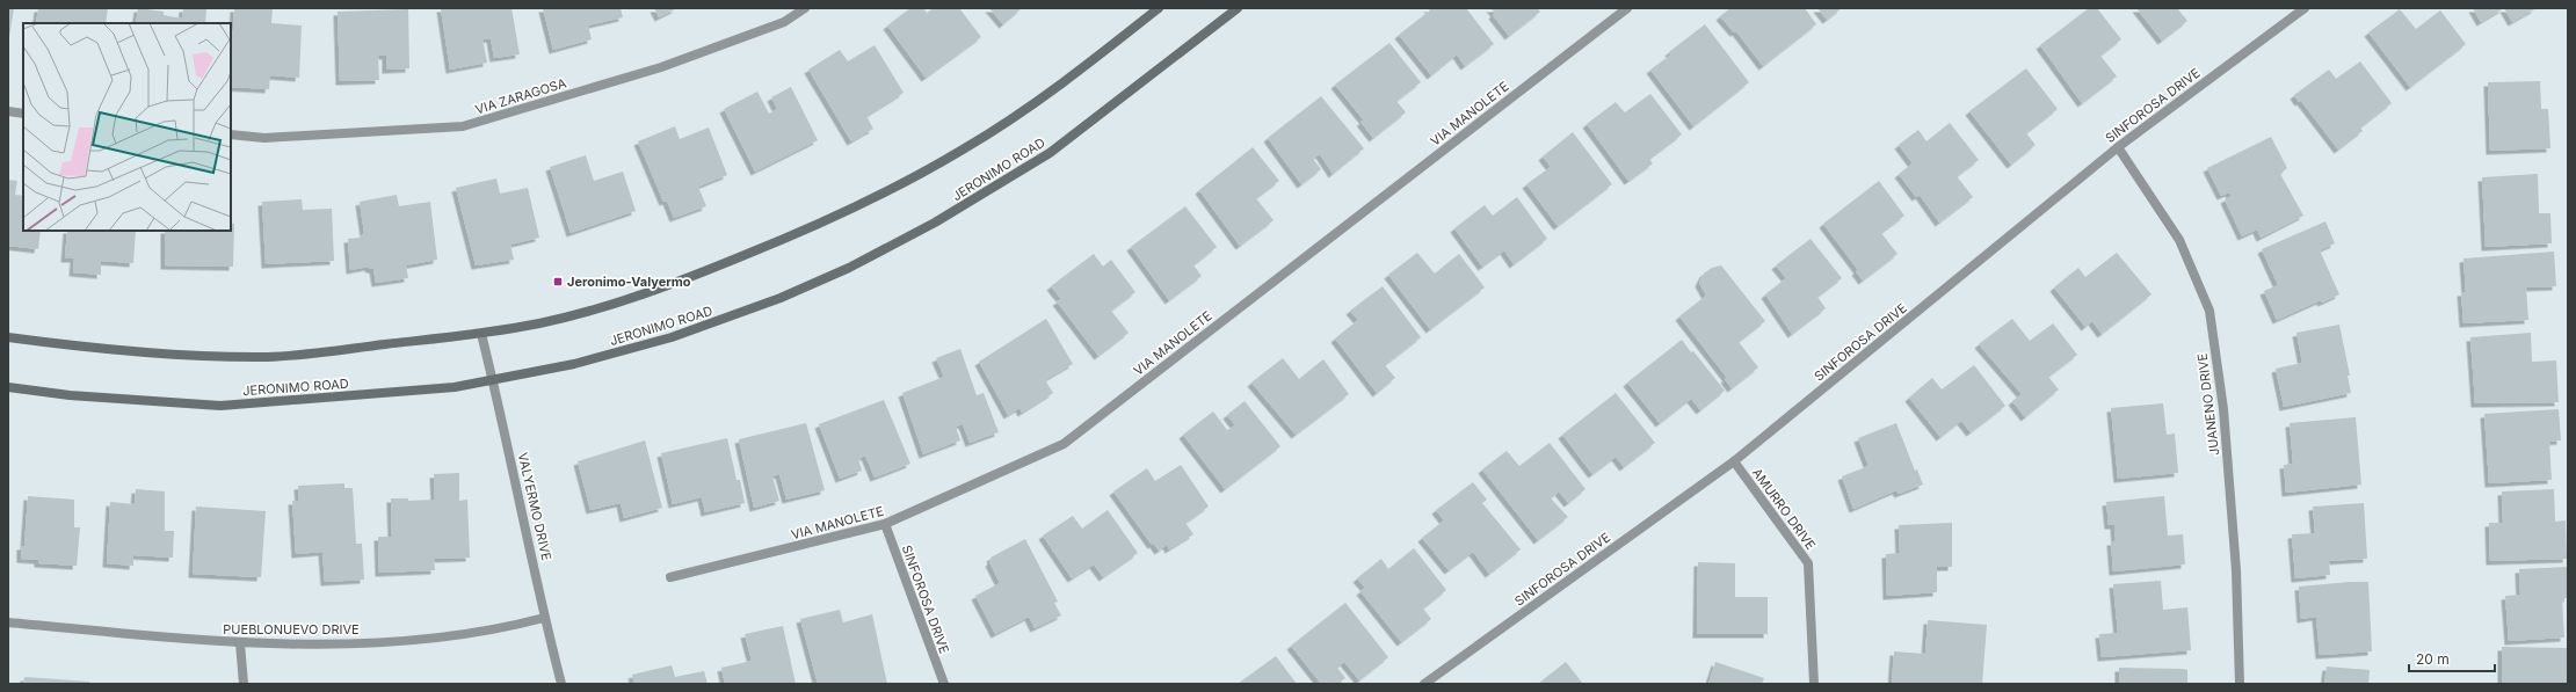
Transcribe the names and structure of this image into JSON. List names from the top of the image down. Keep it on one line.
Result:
{"streets":{"main road":["JERONIMO ROAD"],"street":["VIA ZARAGOSA","SINFOROSA DRIVE","VIA MANOLETE","JUANENO DRIVE","VALYERMO DRIVE","AMURRO DRIVE","PUEBLONUEVO DRIVE"]},"crossings":[["SINFOROSA DRIVE","VIA MANOLETE"],["SINFOROSA DRIVE","JUANENO DRIVE"],["SINFOROSA DRIVE","AMURRO DRIVE"],["JERONIMO ROAD","VALYERMO DRIVE"],["VALYERMO DRIVE","PUEBLONUEVO DRIVE"]],"places":{"transit":["Jeronimo-Valyermo"]},"scale_bar":"20 m"}
